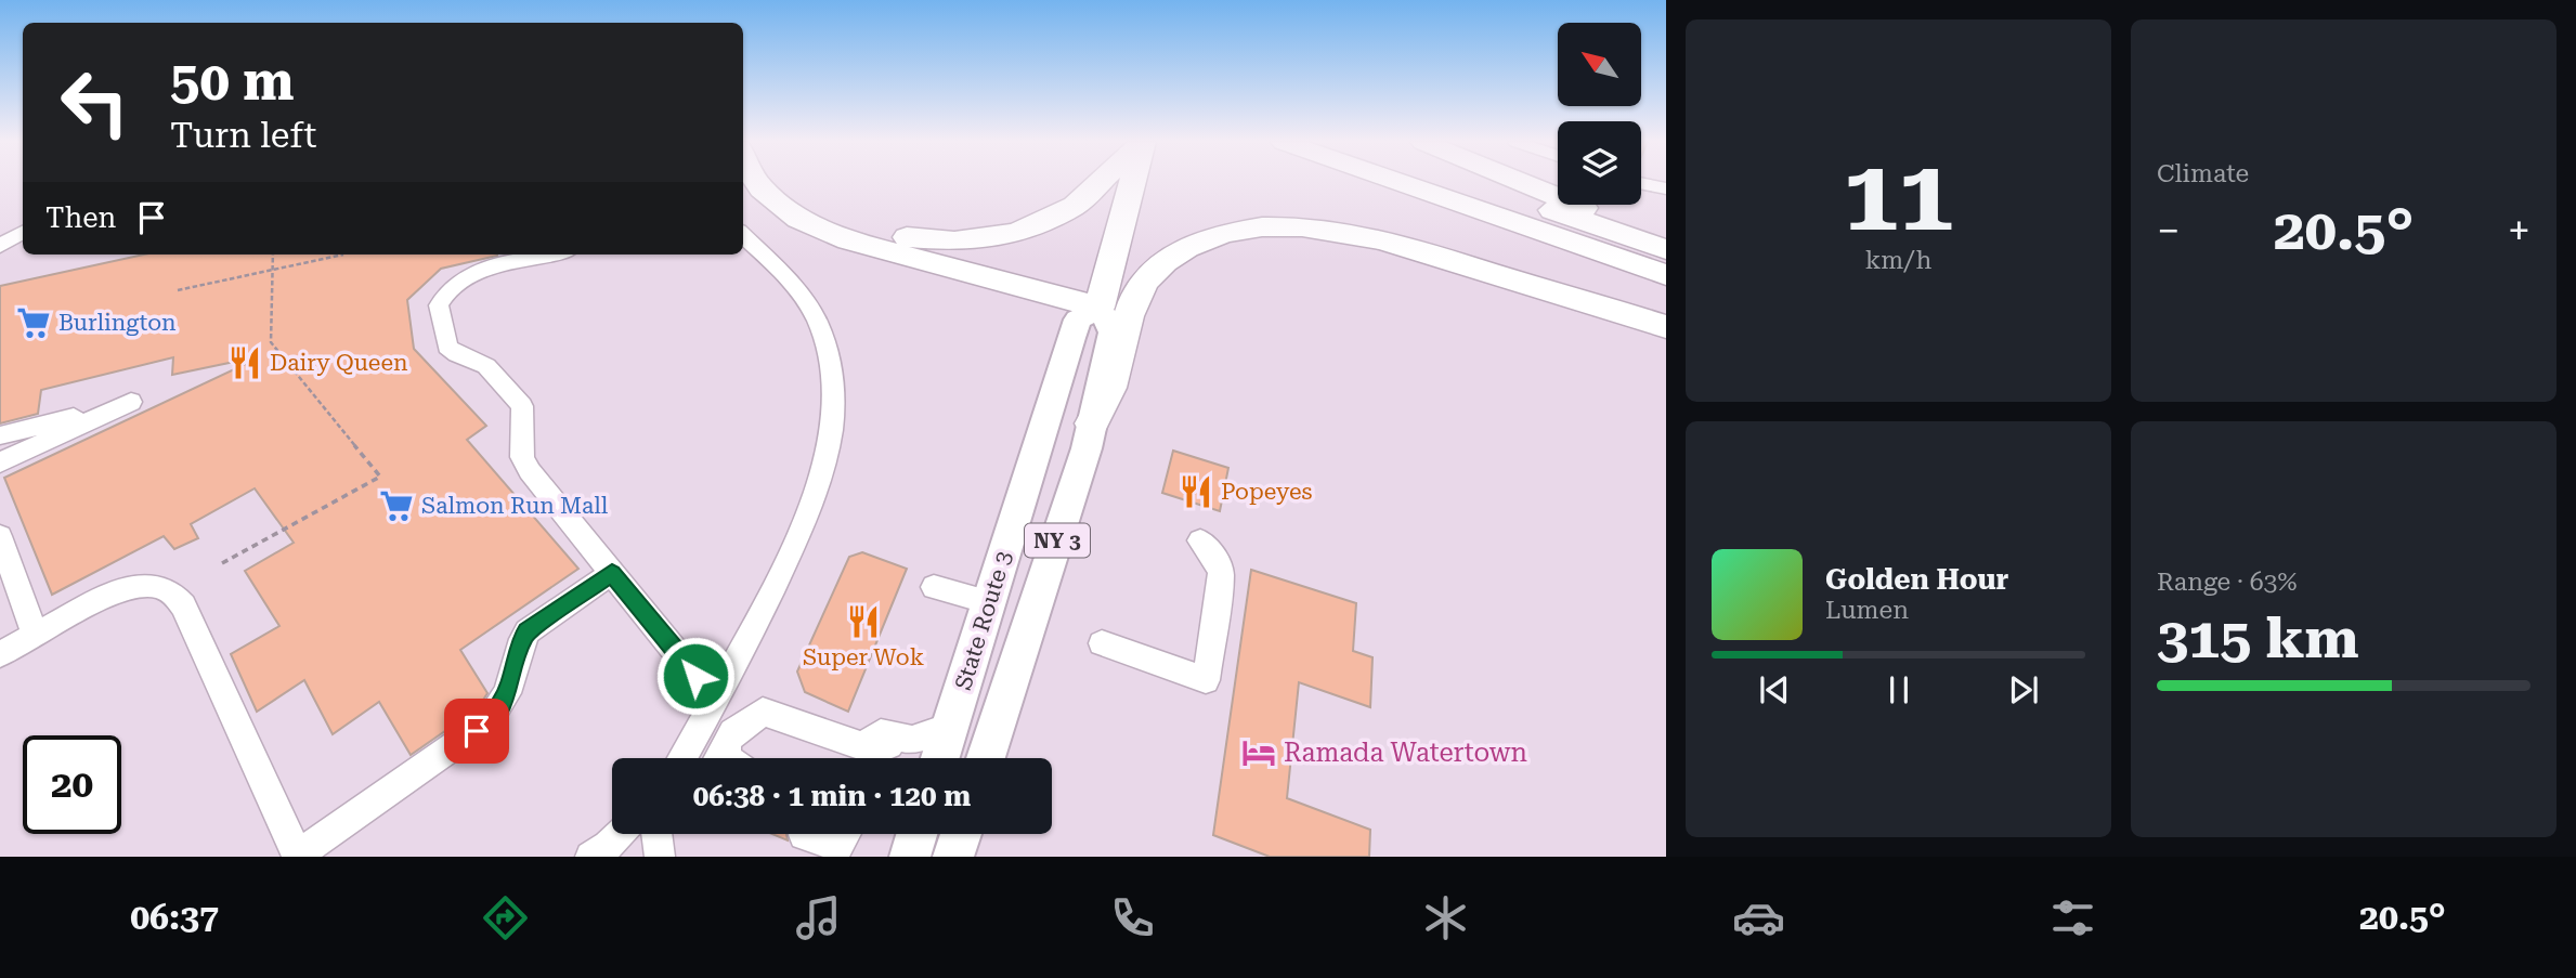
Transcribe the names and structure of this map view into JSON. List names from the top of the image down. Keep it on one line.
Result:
{"streets":{"main road":["NY 3","State Route 3"]},"places":{"supermarket":["Burlington","Salmon Run Mall"],"restaurant":["Dairy Queen","Popeyes","Super Wok"],"hotel":["Ramada Watertown"]},"north":"top left","page":{"tile":[["11","km/h"],"Climate",["Range · 63%","315 km"]],"turn":["50 m","Turn left"],"then":"Then","heat":["−","20.5°","+"],"song":["Golden Hour","Lumen"],"limit":"20","trip":"06:38 · 1 min · 120 m","tabs":["06:37","20.5°"]}}
